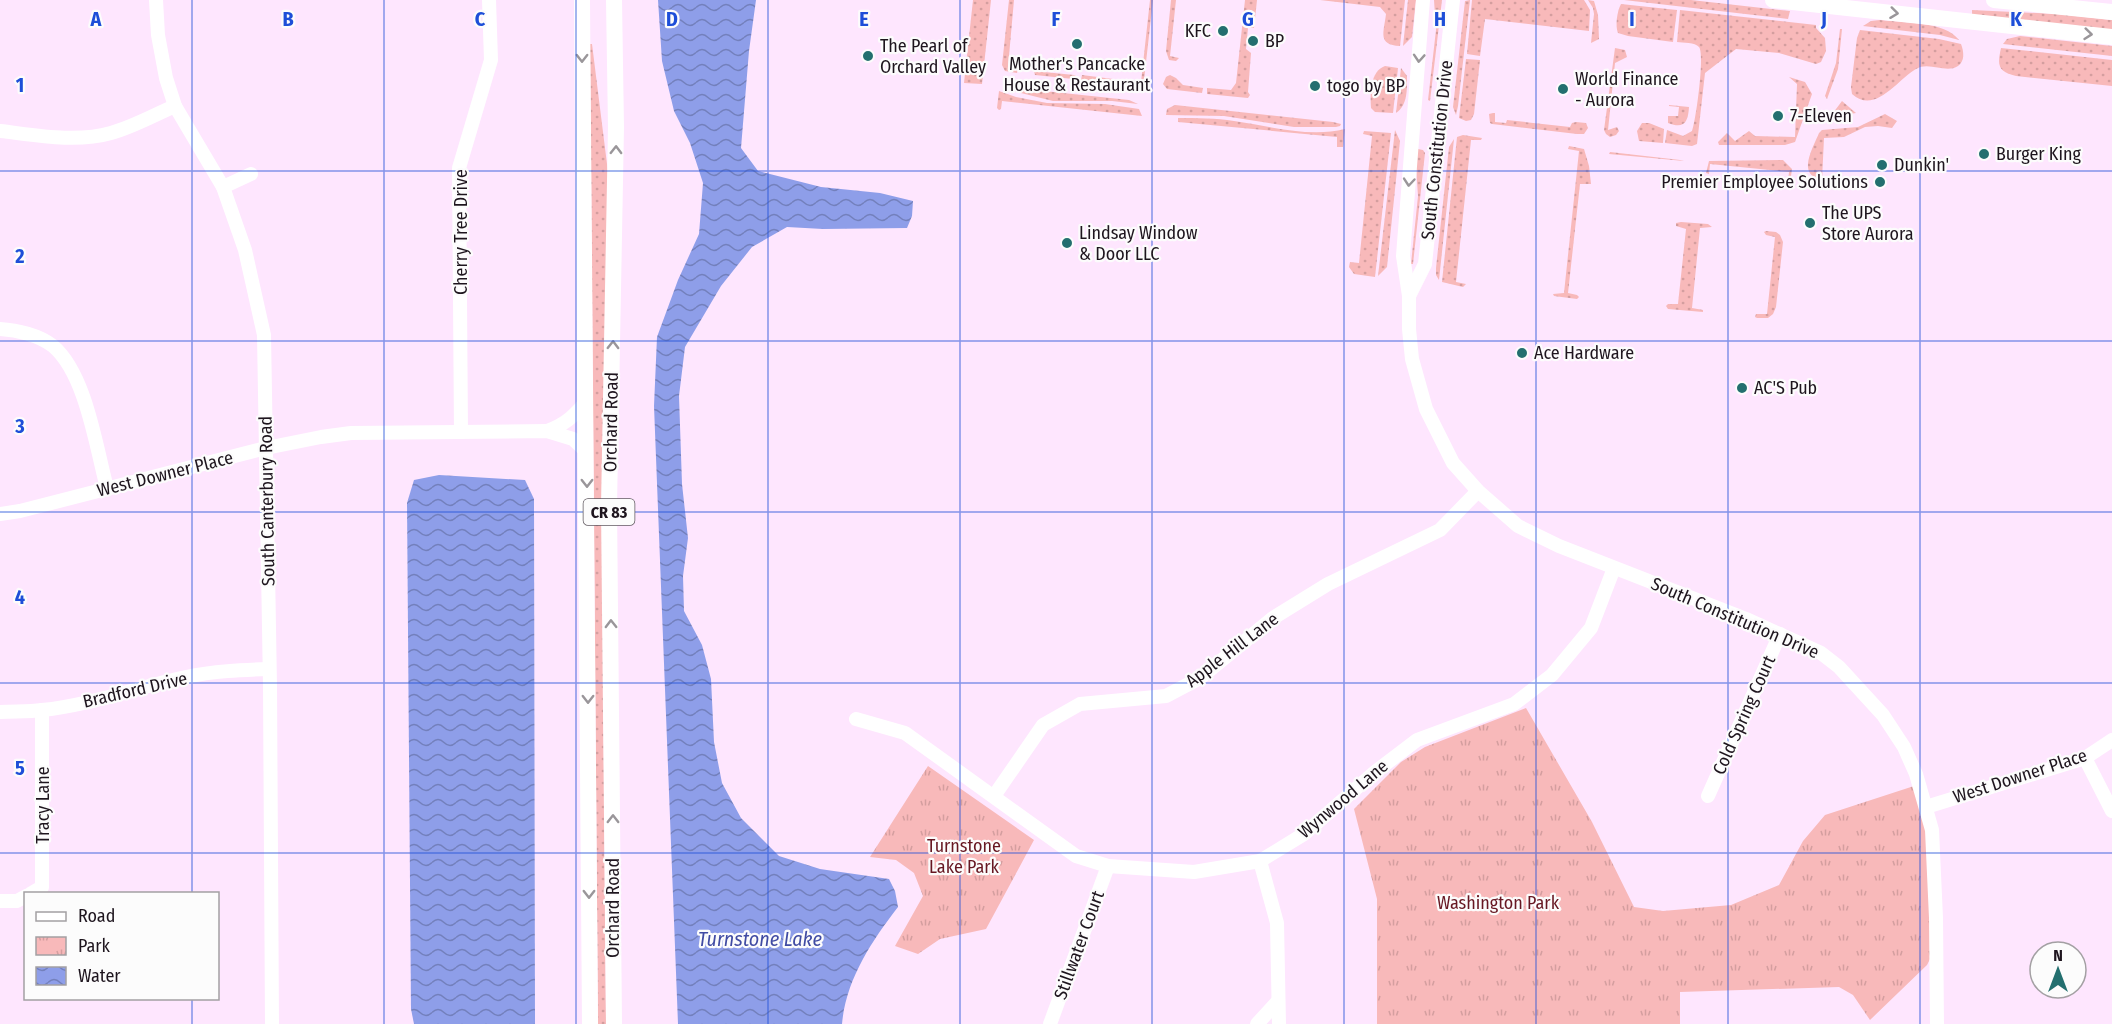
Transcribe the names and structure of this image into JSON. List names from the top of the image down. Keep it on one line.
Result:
{"streets":{"main road":["Orchard Road","CR 83"],"street":["South Constitution Drive","Cherry Tree Drive","West Downer Place","South Canterbury Road","Apple Hill Lane","Bradford Drive","Cold Spring Court","Wynwood Lane","Tracy Lane","Stillwater Court"]},"crossings":[["South Constitution Drive","West Downer Place"],["South Constitution Drive","Apple Hill Lane"],["South Constitution Drive","Cold Spring Court"],["South Constitution Drive","Wynwood Lane"],["Cherry Tree Drive","West Downer Place"],["Orchard Road","West Downer Place"],["West Downer Place","South Canterbury Road"],["South Canterbury Road","Bradford Drive"],["Apple Hill Lane","Wynwood Lane"],["Bradford Drive","Tracy Lane"],["Wynwood Lane","Stillwater Court"]],"water":["Turnstone Lake"],"parks":["Turnstone Lake Park","Washington Park"],"places":["KFC","BP","Mother's Pancacke House & Restaurant","The Pearl of Orchard Valley","togo by BP","World Finance - Aurora","7-Eleven","Burger King","Dunkin'","Premier Employee Solutions","The UPS Store Aurora","Lindsay Window & Door LLC","Ace Hardware","AC'S Pub"],"legend":["Road","Park","Water"],"north":"top","grid":{"columns":["A","B","C","D","E","F","G","H","I","J","K"],"rows":["1","2","3","4","5"]}}
